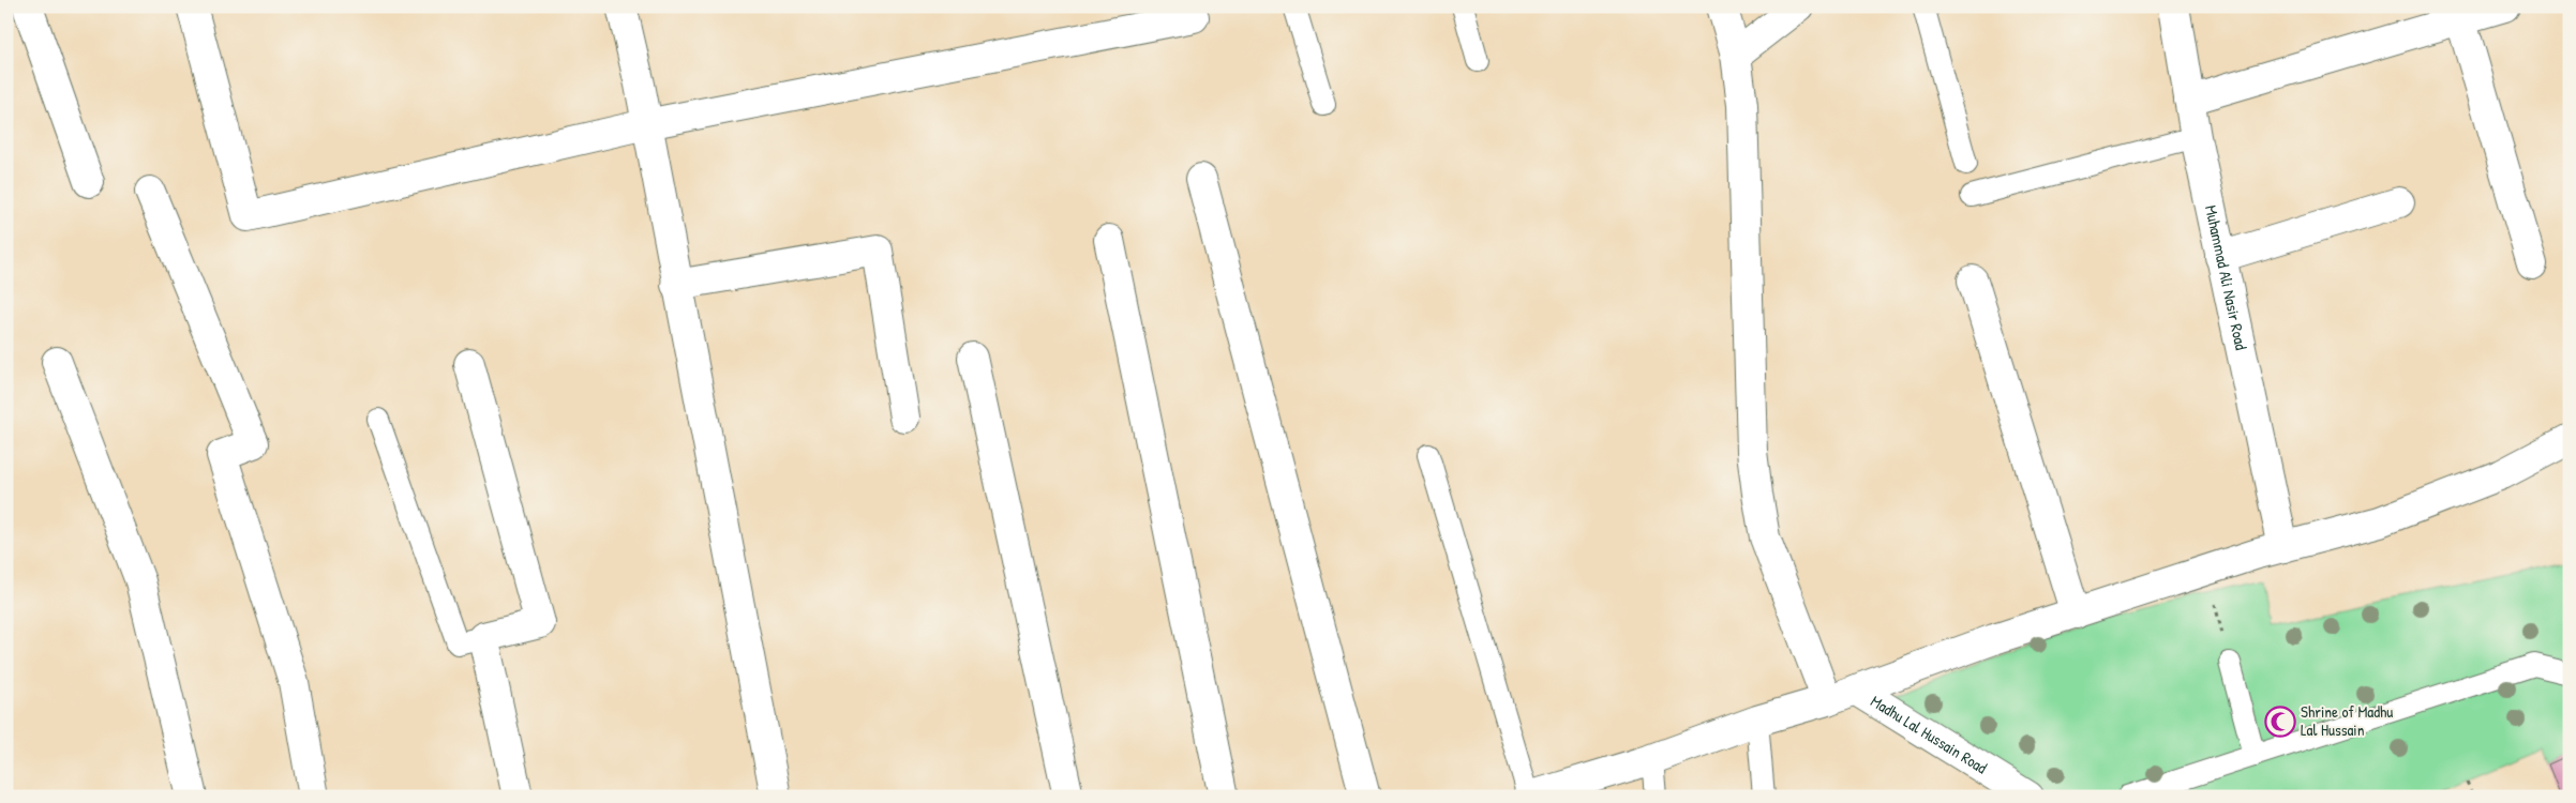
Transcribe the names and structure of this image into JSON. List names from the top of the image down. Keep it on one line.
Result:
{"streets":{"street":["Muhammad Ali Nasir Road","Madhu Lal Hussain Road"]},"places":{"mosque":["Shrine of Madhu Lal Hussain"]}}
